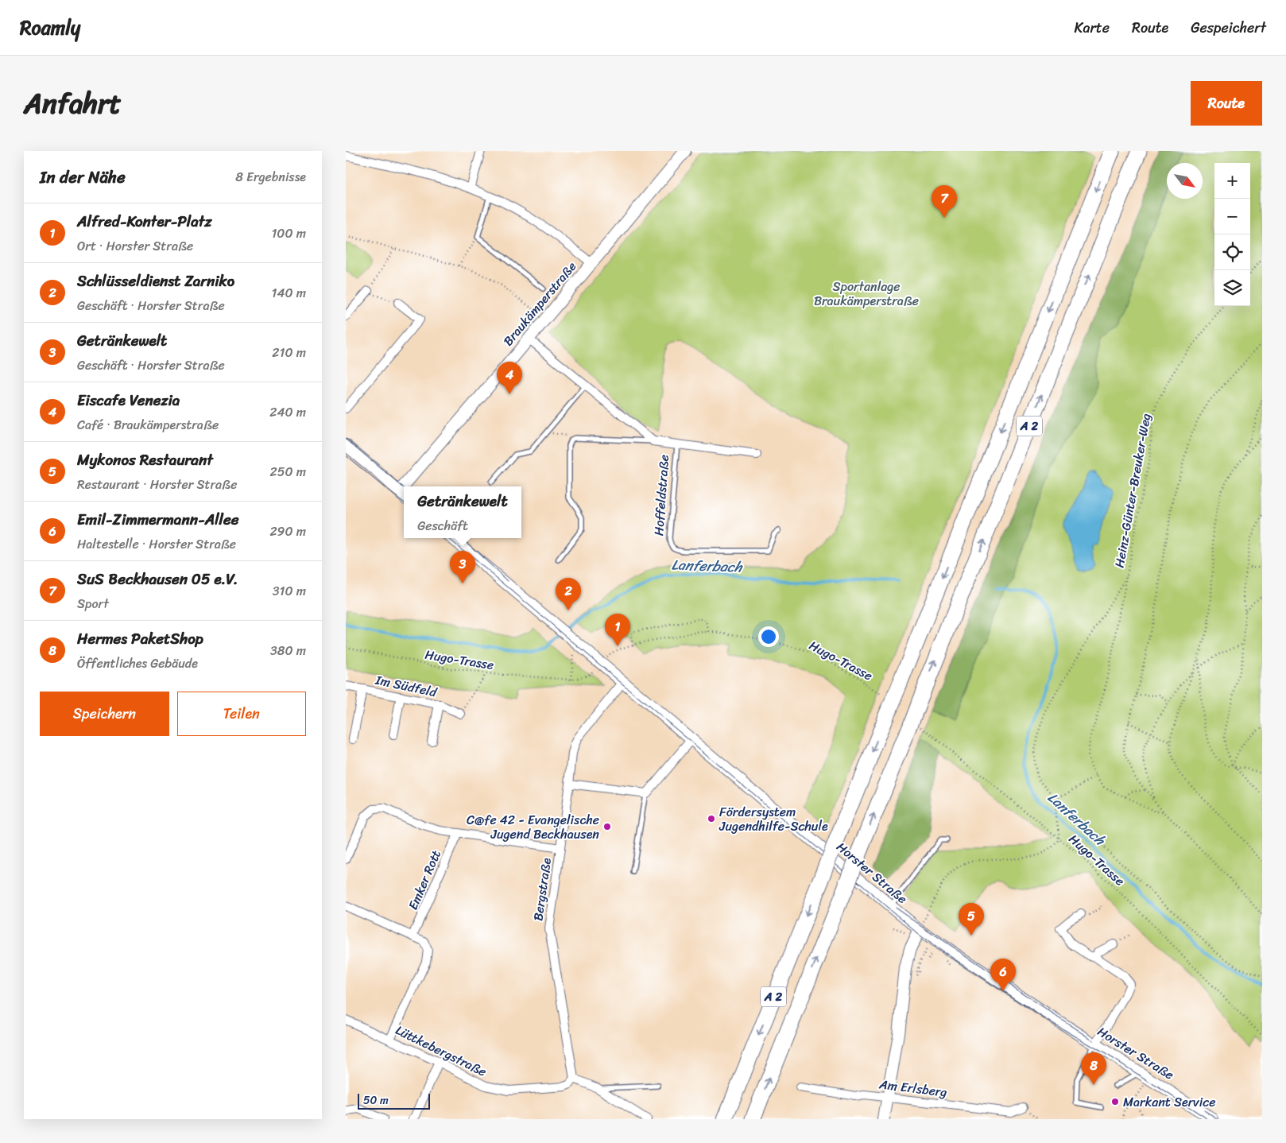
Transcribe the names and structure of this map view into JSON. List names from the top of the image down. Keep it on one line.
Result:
{"streets":{"highway":["A 2"],"main road":["Braukämperstraße","Horster Straße"],"street":["Hoffeldstraße","Im Südfeld","Emker Rott","Bergstraße","Lüttkebergstraße","Am Erlsberg"],"path":["Heinz-Günter-Breuker-Weg","Hugo-Trasse"]},"crossings":[["Braukämperstraße","Hoffeldstraße"],["Horster Straße","Bergstraße"],["Bergstraße","Lüttkebergstraße"]],"water":["Lanferbach"],"parks":["Sportanlage Braukämperstraße"],"places":["Fördersystem Jugendhilfe-Schule","C@fe 42 - Evangelische Jugend Beckhausen","Markant Service"],"scale_bar":"50 m","north":"bottom right","page":{"header":"Roamly","nav":["Karte","Route","Gespeichert"],"title":"Anfahrt","buttons":["Route",["Speichern","Teilen"]],"heading":["In der Nähe","8 Ergebnisse"],"map_buttons":["+","−"],"pins":["7","4","3","2","1","5","6","8"],"list":[{"mark":"1","name":"Alfred-Konter-Platz","note":"Ort · Horster Straße","value":"100 m"},{"mark":"2","name":"Schlüsseldienst Zarniko","note":"Geschäft · Horster Straße","value":"140 m"},{"mark":"3","name":"Getränkewelt","note":"Geschäft · Horster Straße","value":"210 m"},{"mark":"4","name":"Eiscafe Venezia","note":"Café · Braukämperstraße","value":"240 m"},{"mark":"5","name":"Mykonos Restaurant","note":"Restaurant · Horster Straße","value":"250 m"},{"mark":"6","name":"Emil-Zimmermann-Allee","note":"Haltestelle · Horster Straße","value":"290 m"},{"mark":"7","name":"SuS Beckhausen 05 e.V.","note":"Sport","value":"310 m"},{"mark":"8","name":"Hermes PaketShop","note":"Öffentliches Gebäude","value":"380 m"}],"popup":["Getränkewelt","Geschäft"],"scale":"50 m"}}
